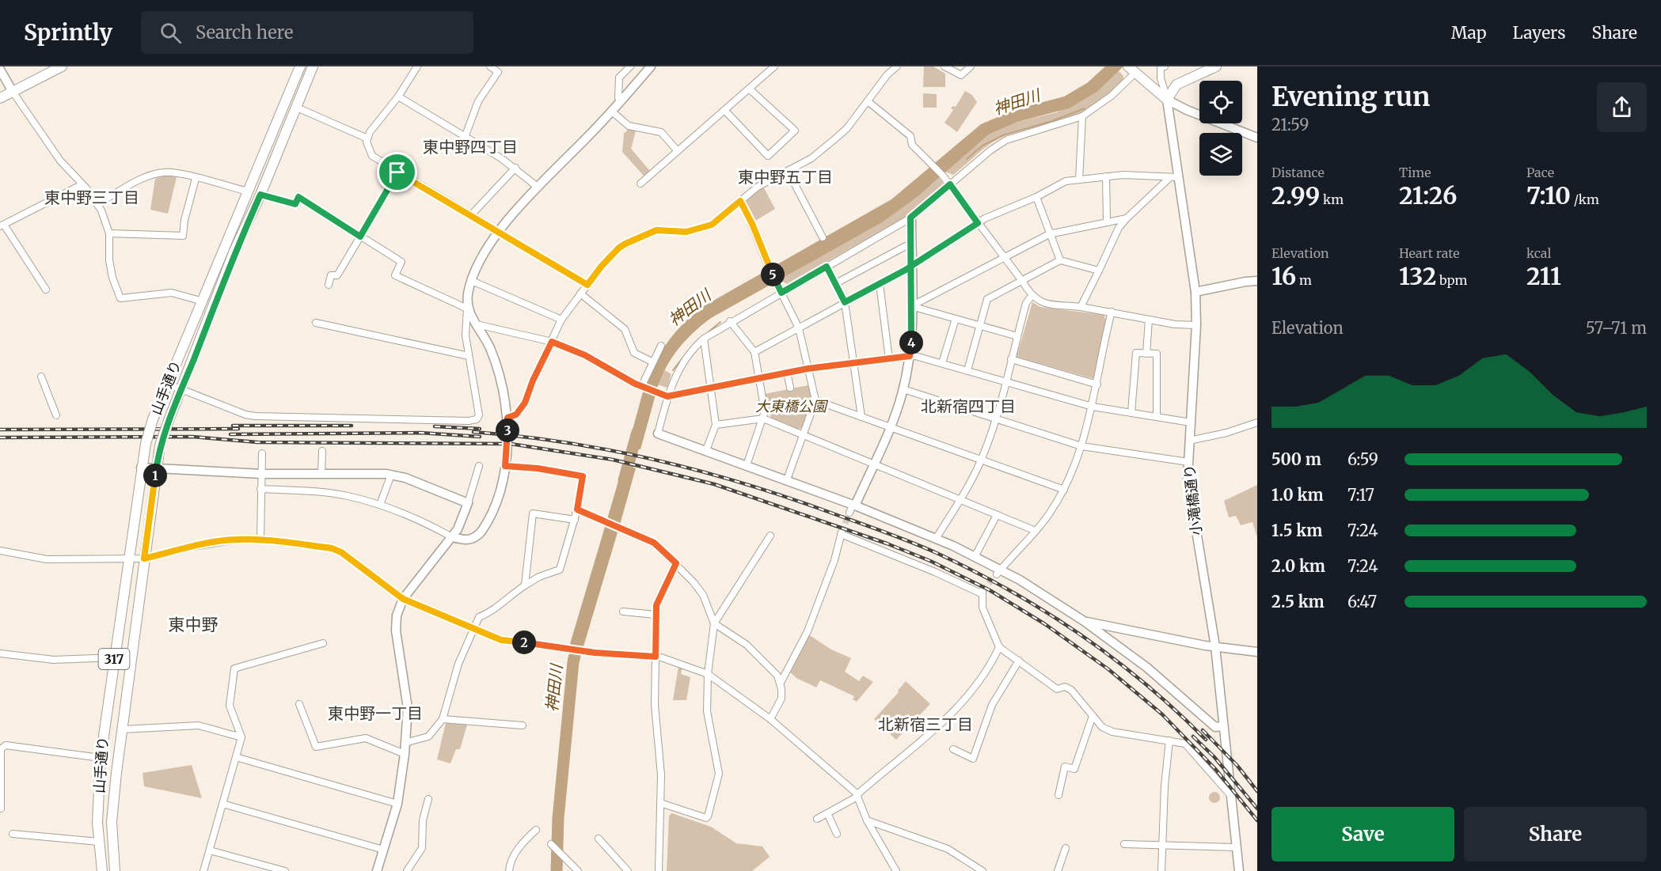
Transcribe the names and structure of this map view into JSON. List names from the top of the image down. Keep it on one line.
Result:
{"streets":{"main road":["山手通り","317"],"street":["小滝橋通り"]},"districts":["東中野四丁目","東中野五丁目","東中野三丁目","北新宿四丁目","東中野","東中野一丁目","北新宿三丁目"],"water":["神田川"],"parks":["大東橋公園"],"page":{"header":"Sprintly","search":"Search here","nav":["Map","Layers","Share"],"heading":["Evening run","21:59"],"stats":[["Distance","2.99 km"],["Time","21:26"],["Pace","7:10 /km"],["Elevation","16 m"],["Heart rate","132 bpm"],["kcal","211"]],"pins":["5","4","3","1","2"],"chart":["Elevation","57–71 m"],"list":[{"name":"500 m","note":"6:59"},{"name":"1.0 km","note":"7:17"},{"name":"1.5 km","note":"7:24"},{"name":"2.0 km","note":"7:24"},{"name":"2.5 km","note":"6:47"}],"buttons":["Save","Share"]}}
